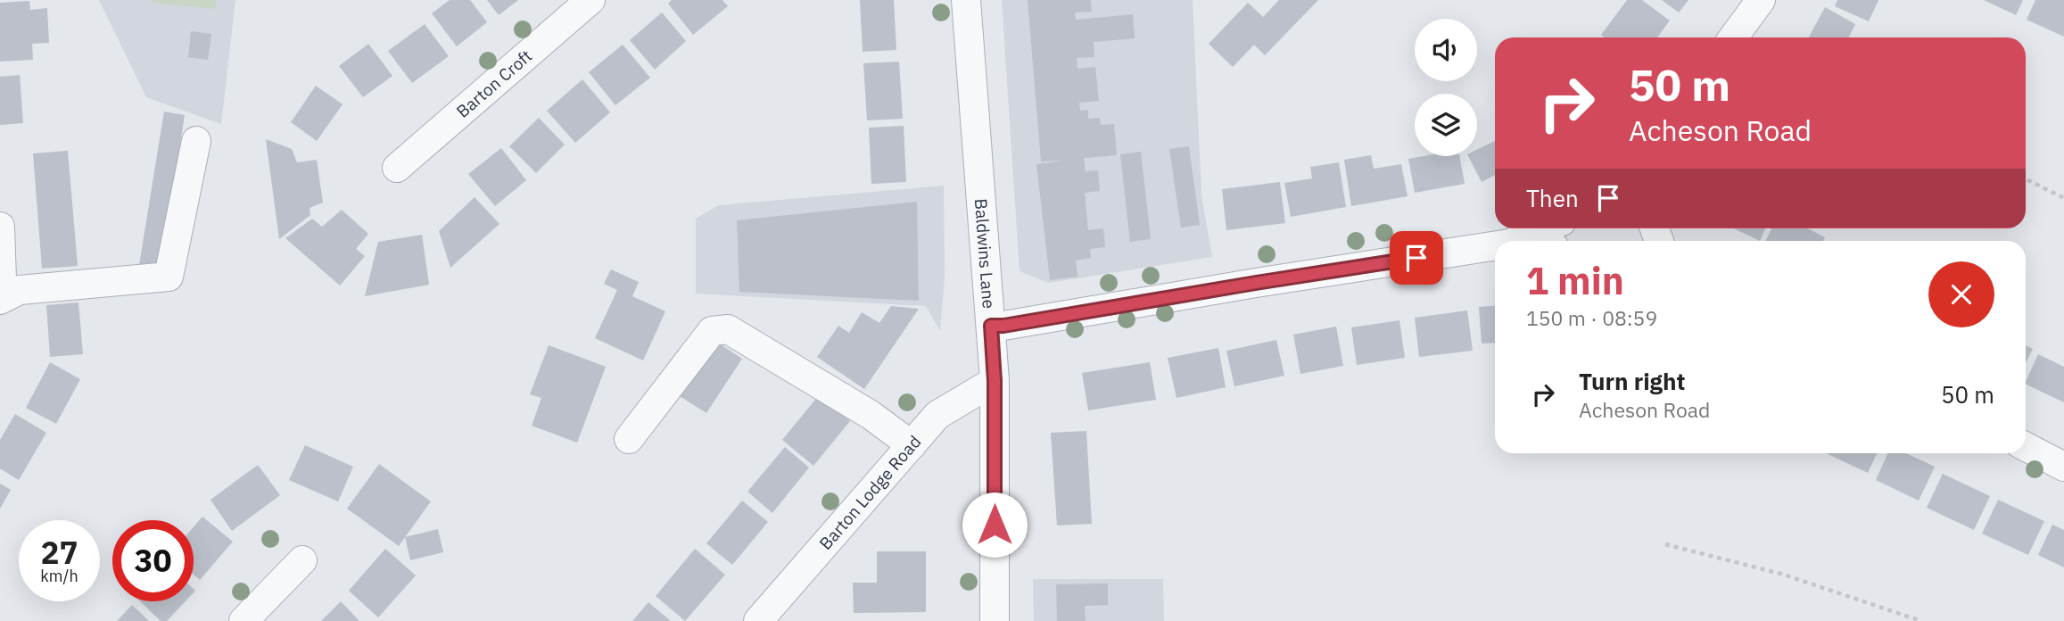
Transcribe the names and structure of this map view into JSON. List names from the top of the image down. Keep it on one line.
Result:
{"streets":{"street":["Barton Croft","Baldwins Lane","Barton Lodge Road"]},"crossings":[["Baldwins Lane","Barton Lodge Road"]],"page":{"turn":["50 m","Acheson Road"],"then":"Then","heading":["1 min","150 m · 08:59"],"list":[{"name":"Turn right","note":"Acheson Road","value":"50 m"}],"speed":"27 km/h","limit":"30"}}
